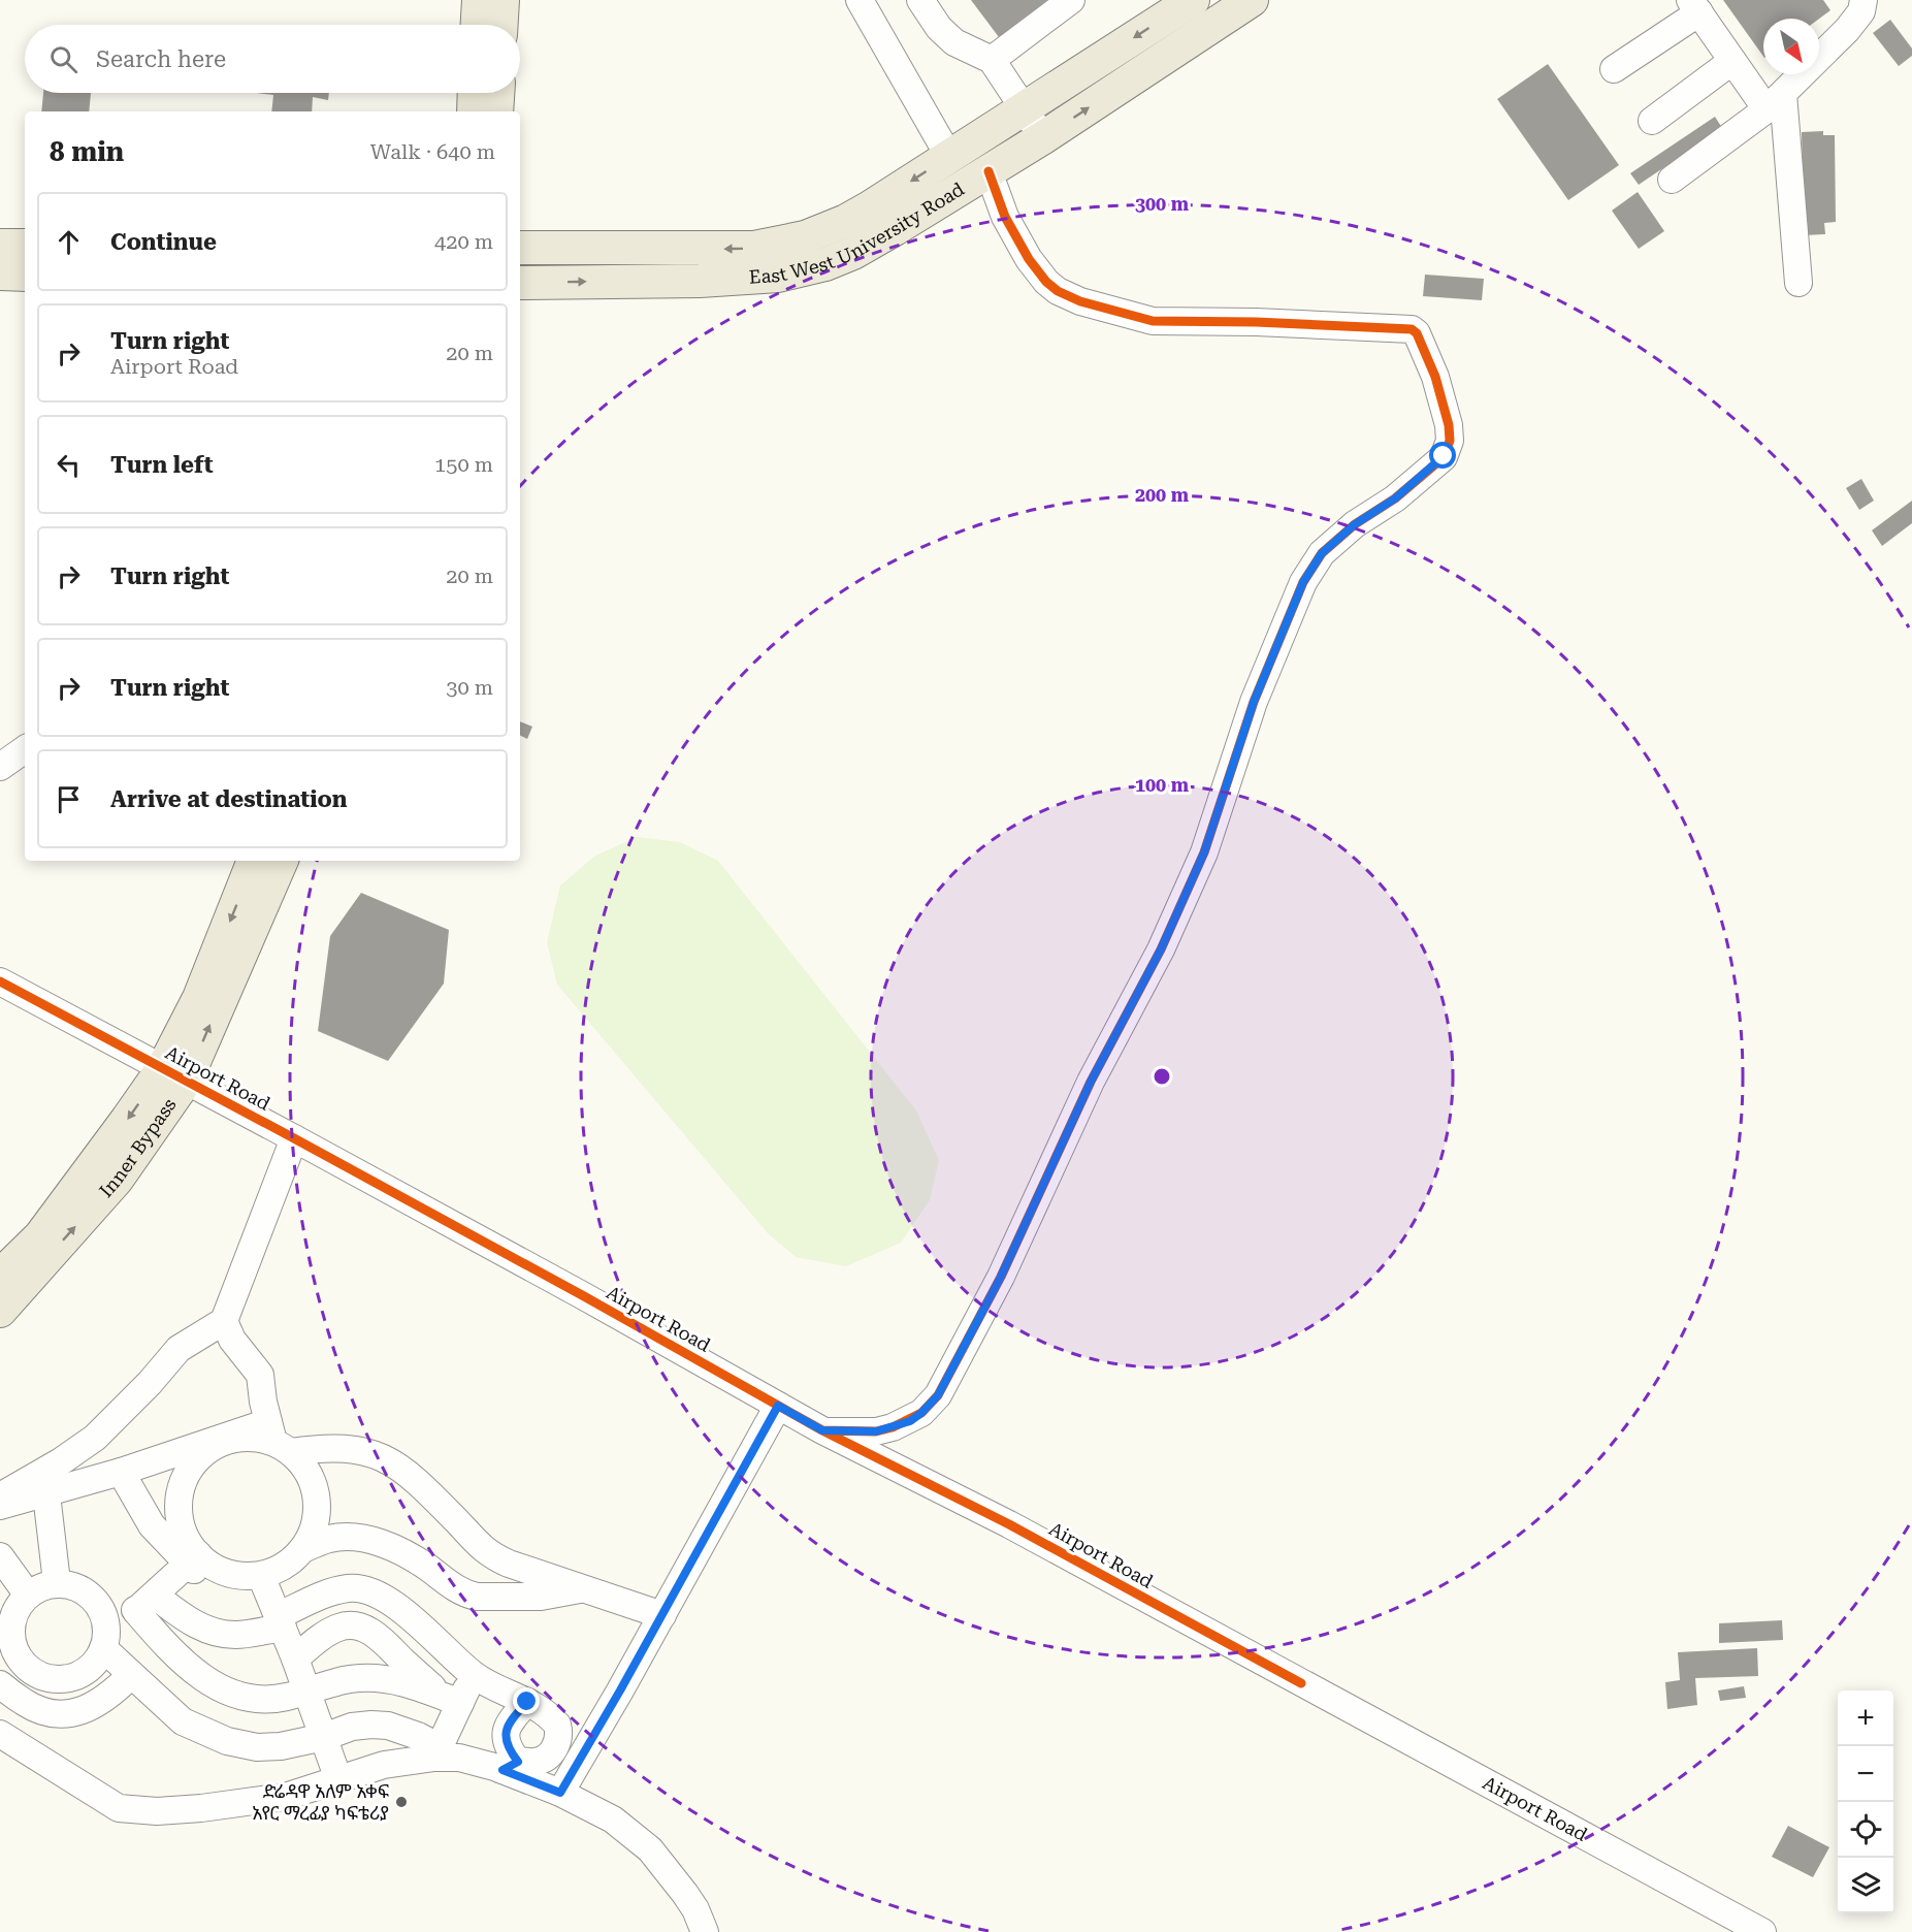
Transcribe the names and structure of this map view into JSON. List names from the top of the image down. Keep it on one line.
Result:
{"streets":{"main road":["East West University Road","Inner Bypass"],"street":["Airport Road"]},"crossings":[["Airport Road","Inner Bypass"]],"places":["ድሬዳዋ አለም አቀፍ አየር ማረፊያ ካፍቴሪያ"],"north":"bottom right","page":{"search":"Search here","heading":["8 min","Walk · 640 m"],"list":[["Continue","420 m"],["Turn right","Airport Road","20 m"],["Turn left","150 m"],["Turn right","20 m"],["Turn right","30 m"],"Arrive at destination"],"map_buttons":["+","−"]},"rings":["300 m","200 m","100 m"]}
